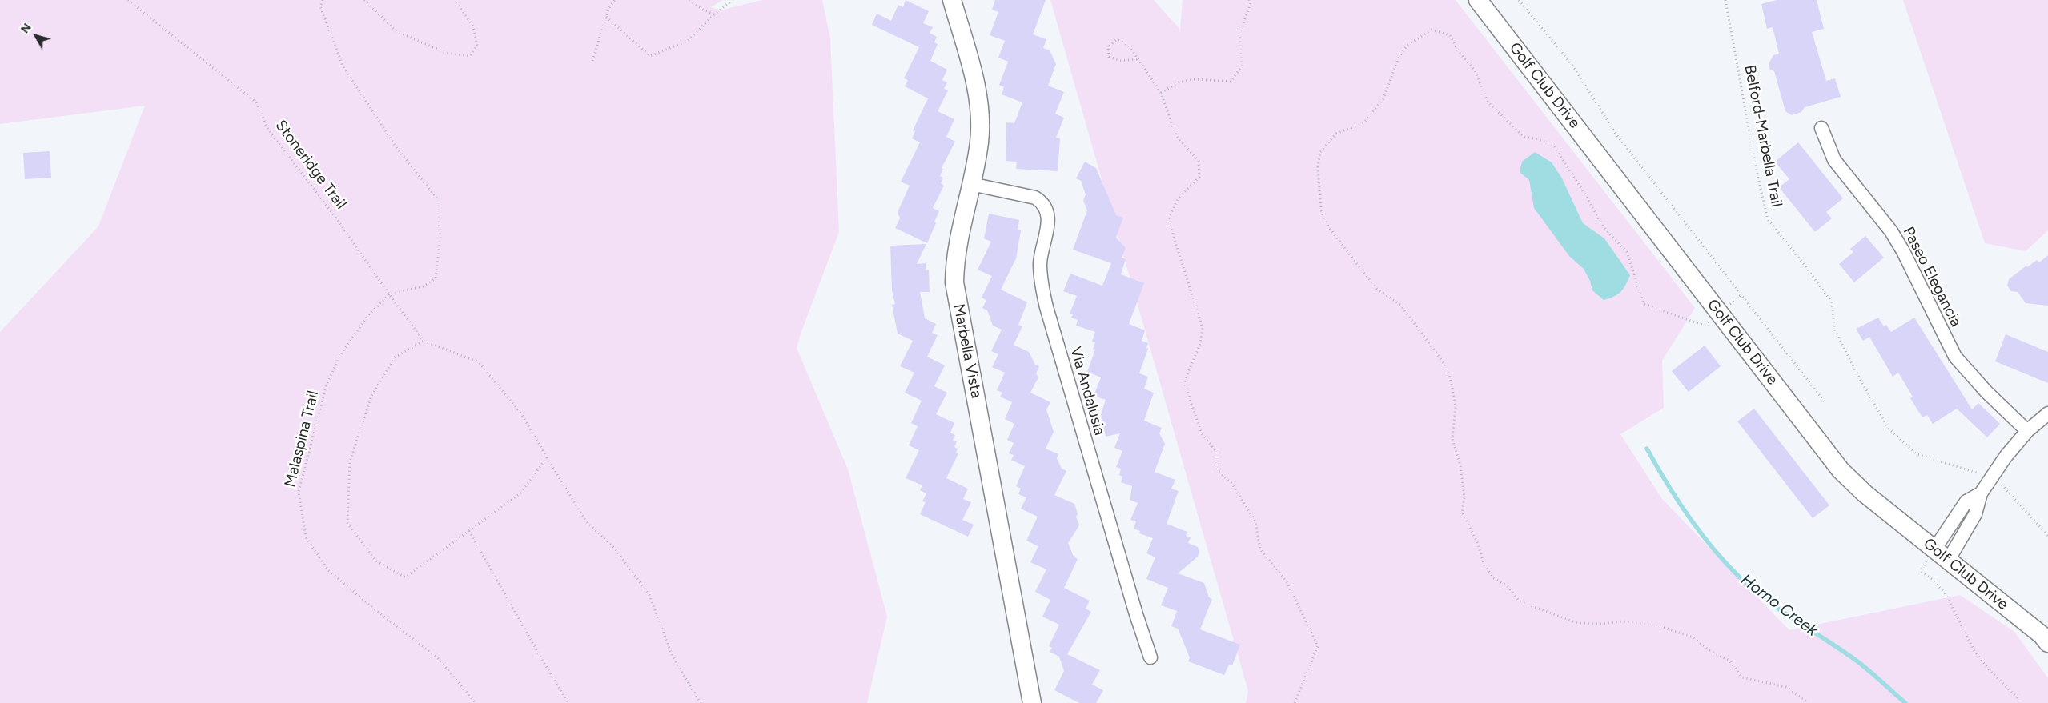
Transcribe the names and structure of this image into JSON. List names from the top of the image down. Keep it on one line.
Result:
{"streets":{"street":["Golf Club Drive","Paseo Elegancia","Marbella Vista","Via Andalusia"],"path":["Belford-Marbella Trail","Stoneridge Trail","Malaspina Trail"]},"crossings":[["Stoneridge Trail","Malaspina Trail"],["Marbella Vista","Via Andalusia"]],"water":["Horno Creek"],"north":"top left"}
